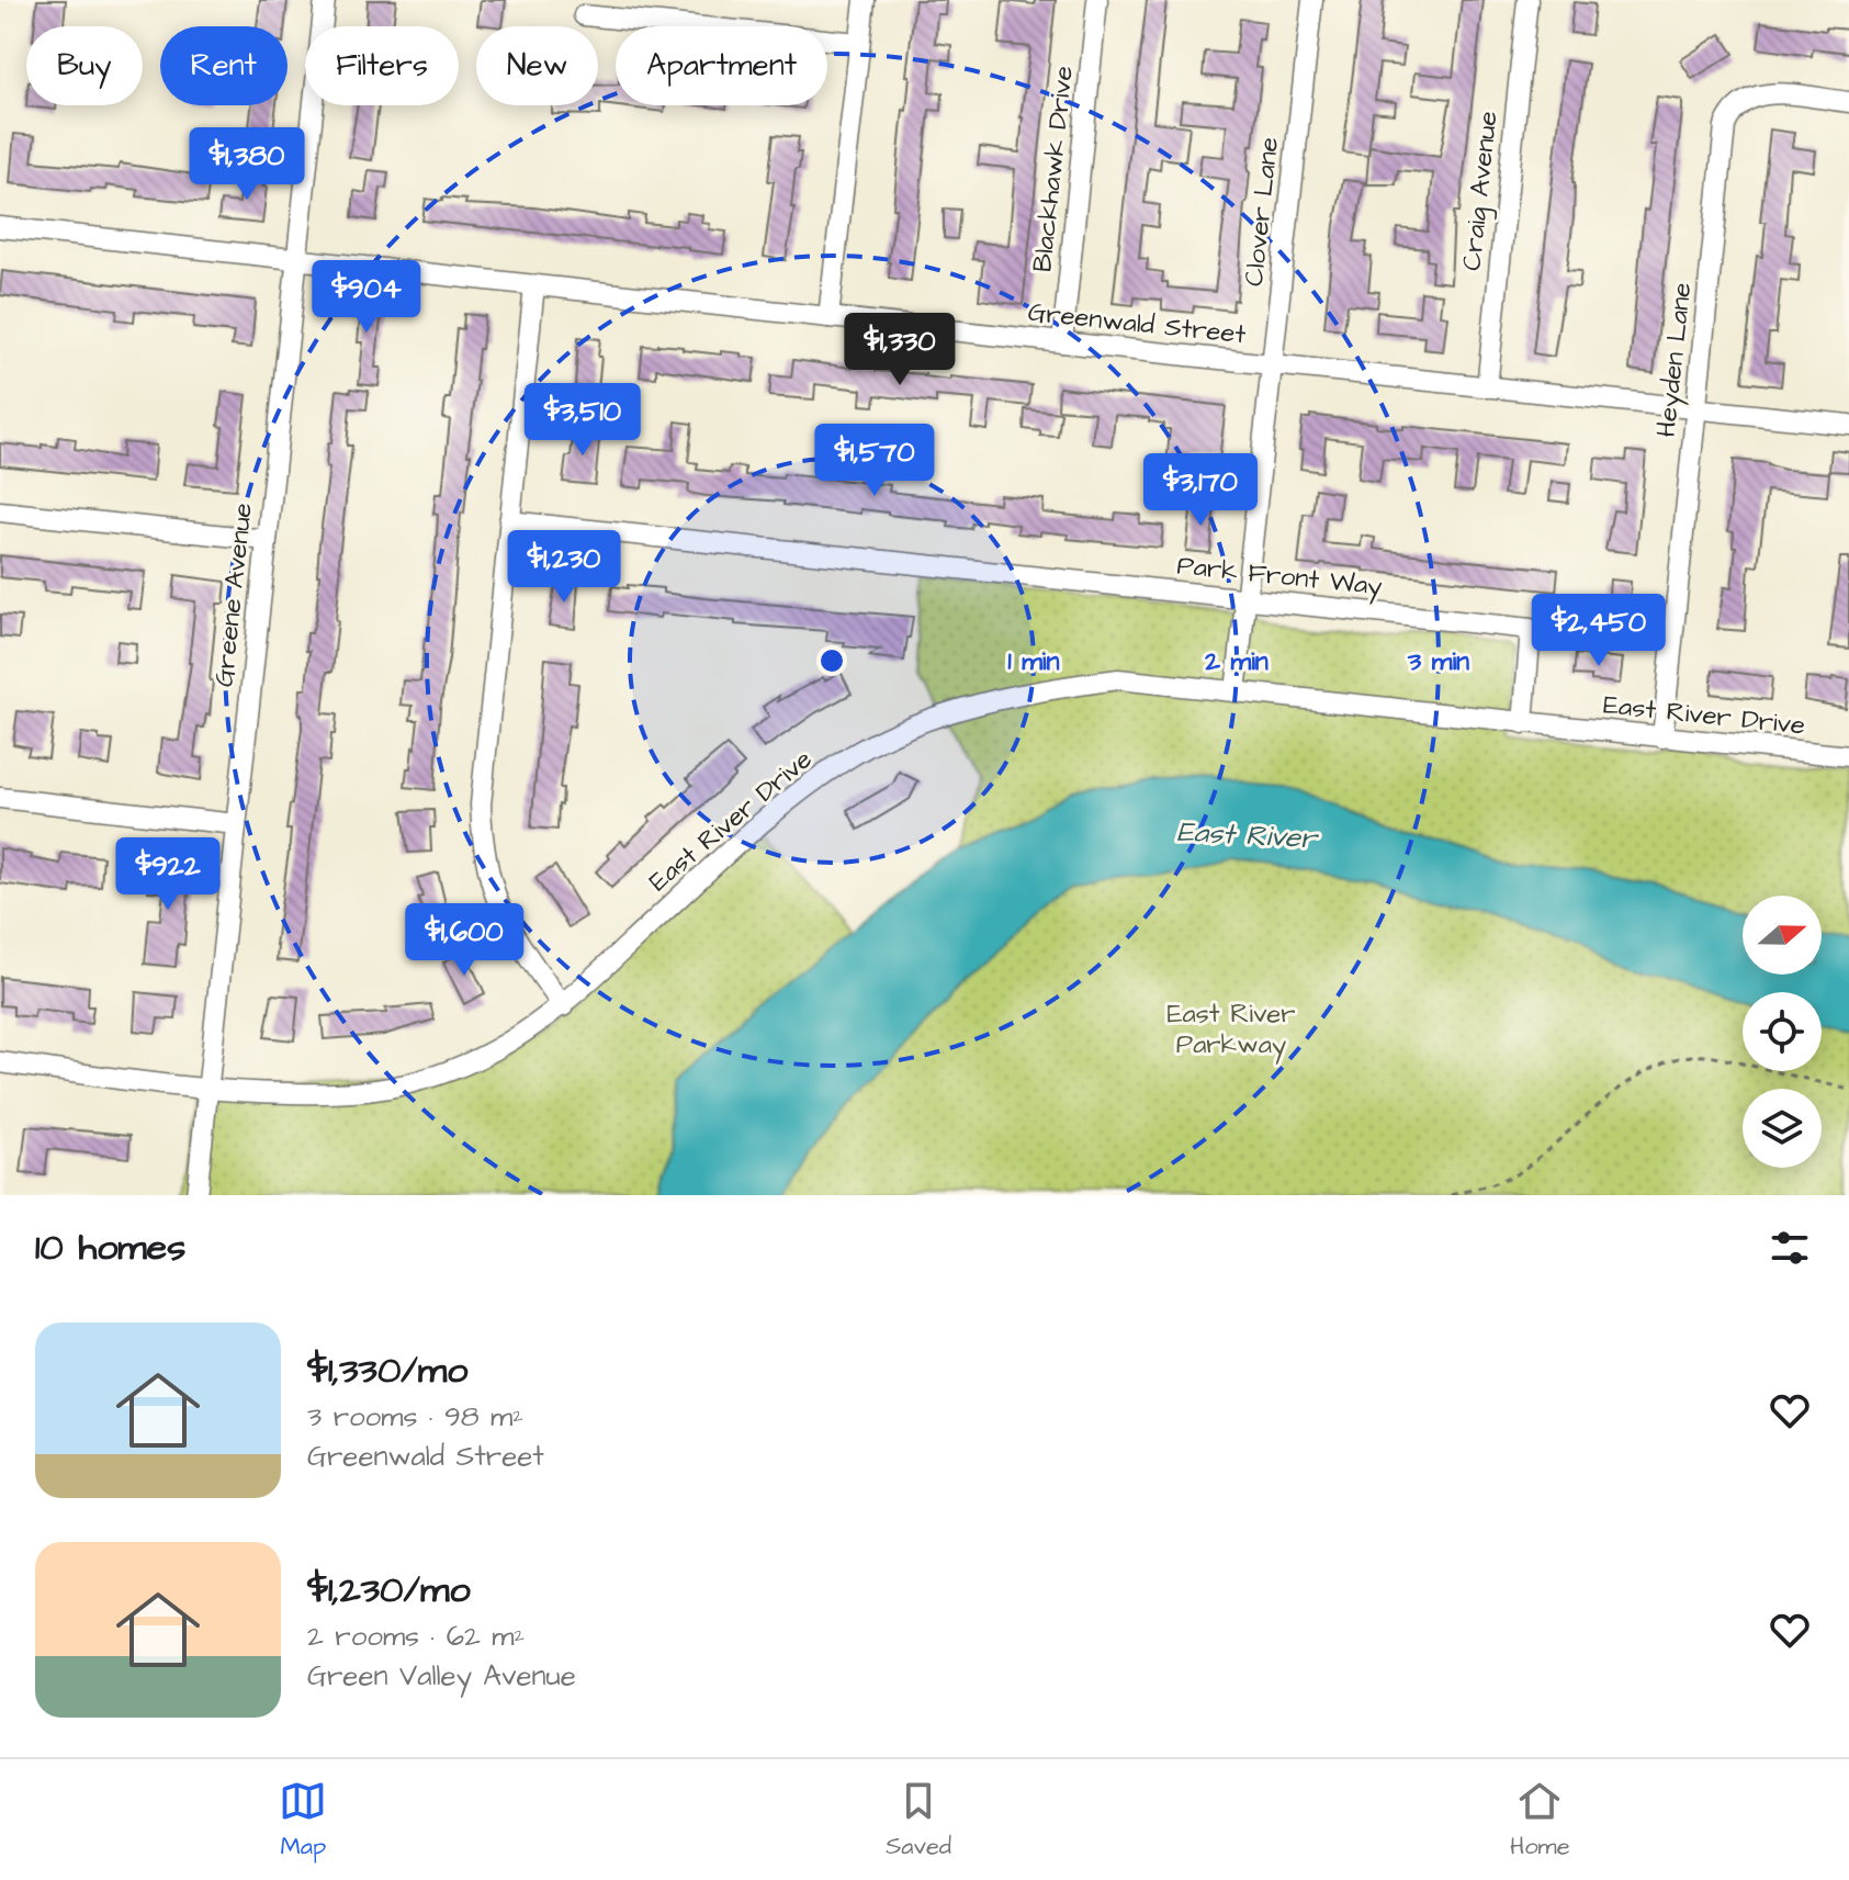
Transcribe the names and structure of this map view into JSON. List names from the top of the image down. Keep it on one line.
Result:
{"streets":{"street":["Blackhawk Drive","Craig Avenue","Clover Lane","Greenwald Street","Heyden Lane","Park Front Way","Greene Avenue","East River Drive"]},"crossings":[["Blackhawk Drive","Greenwald Street"],["Craig Avenue","Greenwald Street"],["Clover Lane","Greenwald Street"],["Clover Lane","Park Front Way"],["Clover Lane","East River Drive"],["Greenwald Street","Heyden Lane"],["Greenwald Street","Greene Avenue"],["Heyden Lane","East River Drive"],["Park Front Way","East River Drive"],["Greene Avenue","East River Drive"]],"water":["East River"],"parks":["East River Parkway"],"north":"right","page":{"chip":["Buy","Rent","Filters","New","Apartment"],"price":["$1,380","$904","$1,330","$3,510","$1,570","$3,170","$1,230","$2,450","$922","$1,600"],"heading":"10 homes","list":[{"name":"$1,330/mo","note":"3 rooms · 98 m² · Greenwald Street"},{"name":"$1,230/mo","note":"2 rooms · 62 m² · Green Valley Avenue"}],"tabs":["Map","Saved","Home"]},"rings":["1 min","2 min","3 min"]}
